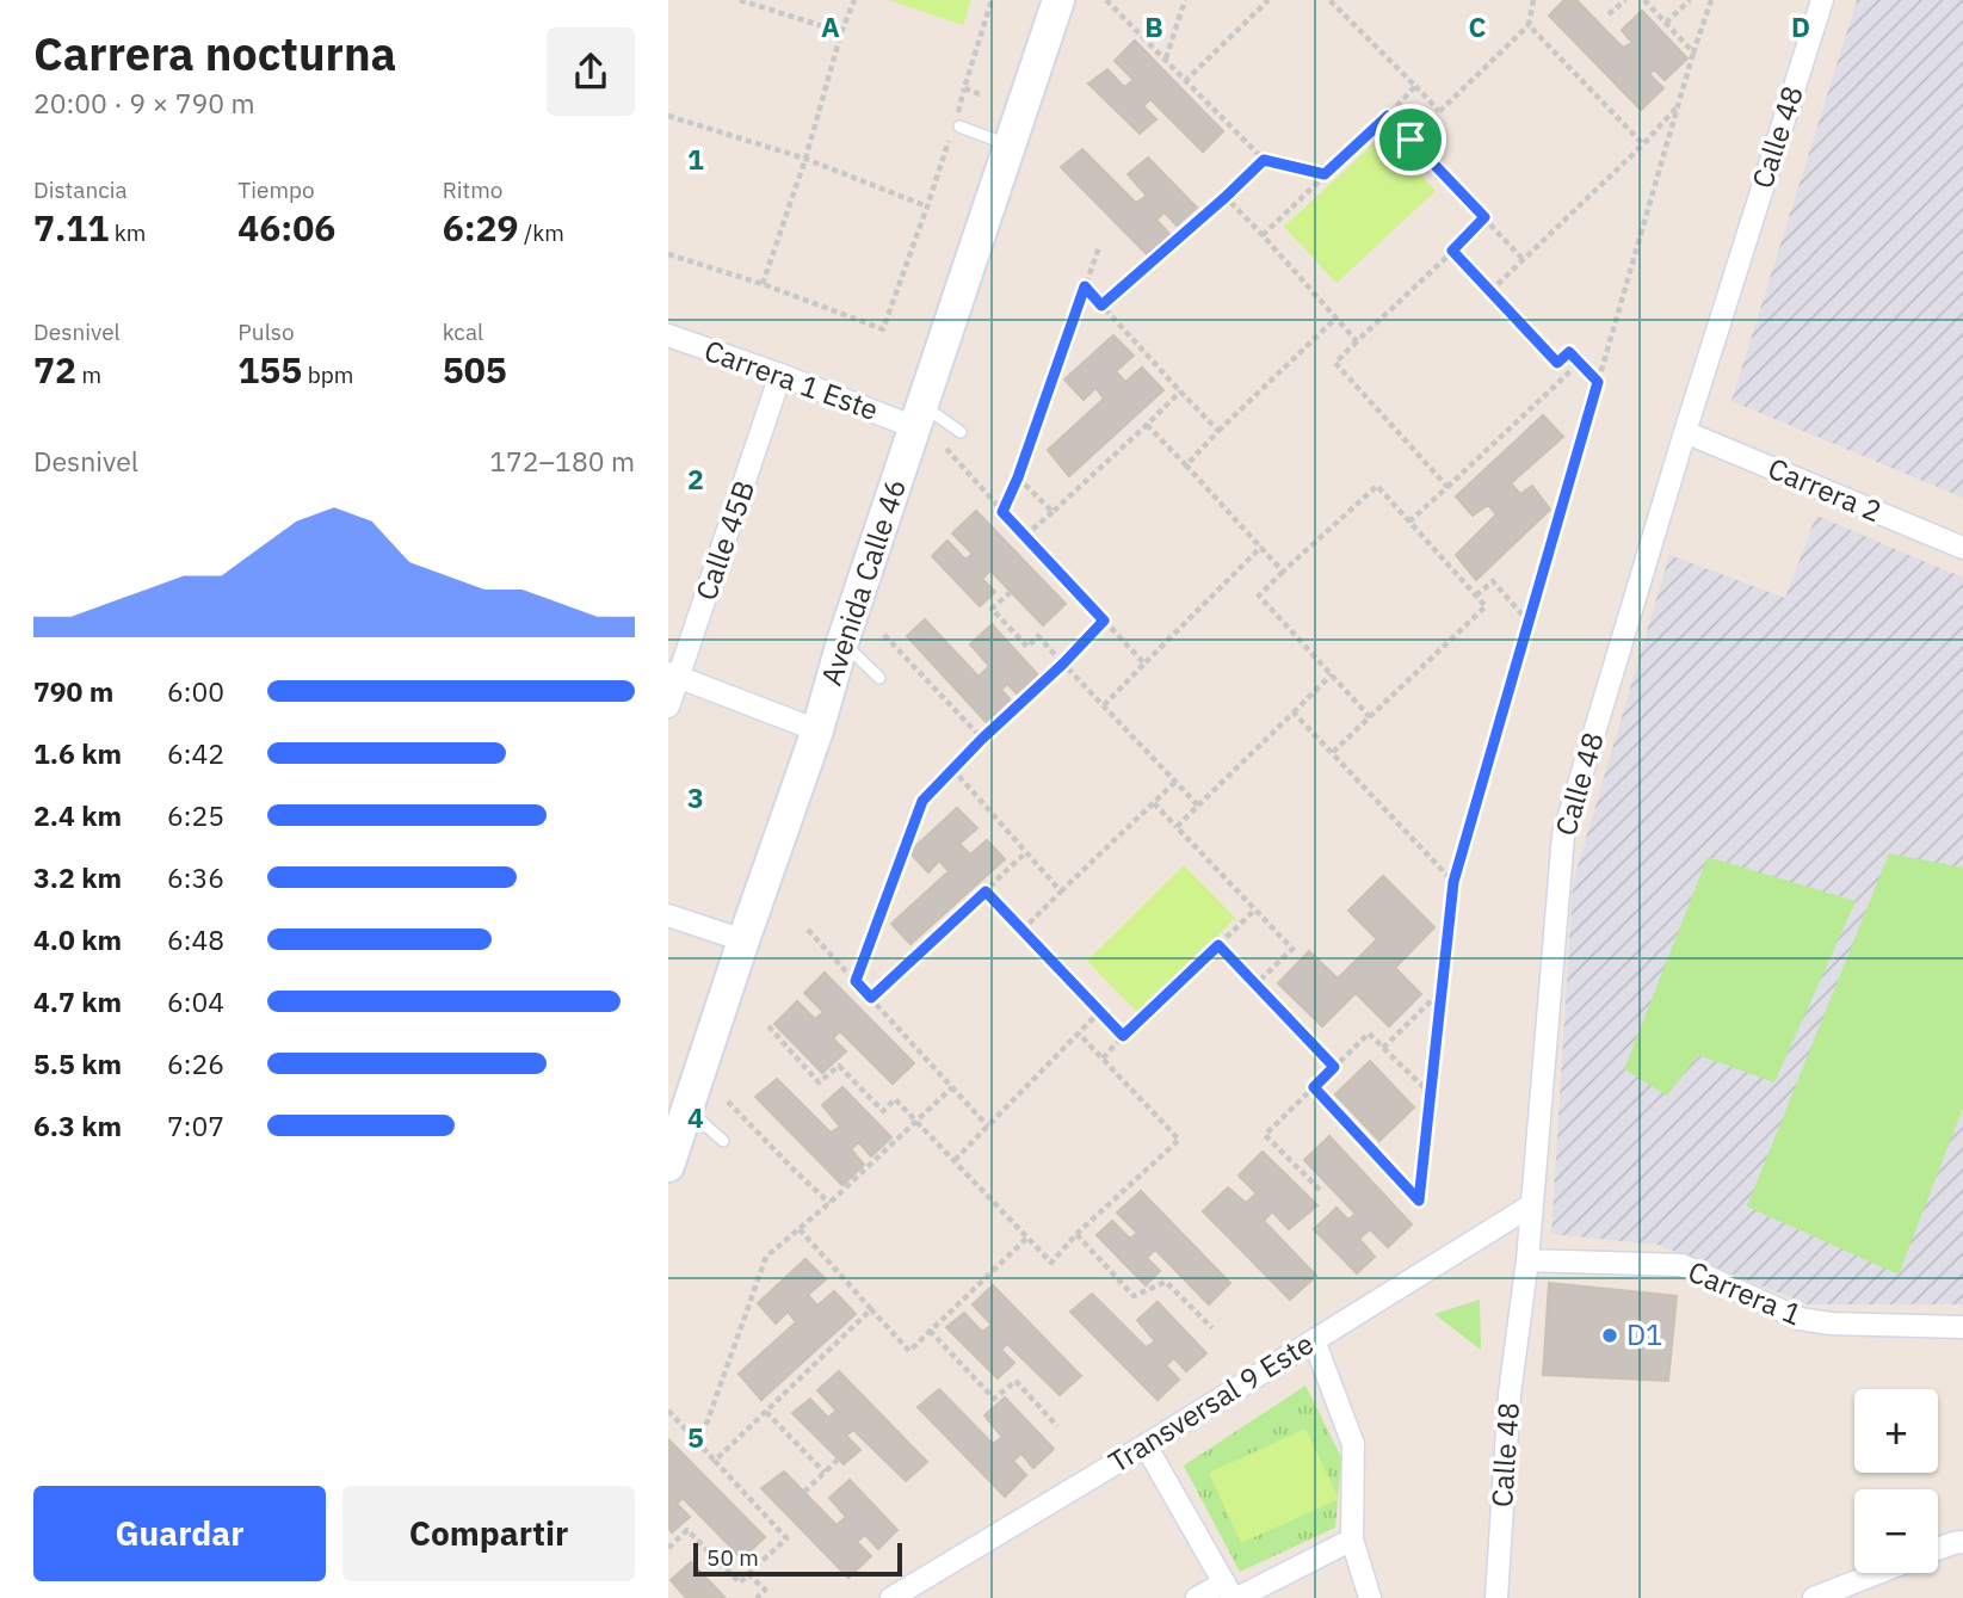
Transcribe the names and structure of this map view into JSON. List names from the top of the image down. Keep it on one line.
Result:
{"streets":{"main road":["Avenida Calle 46"],"street":["Calle 48","Carrera 1 Este","Carrera 2","Calle 45B","Carrera 1","Transversal 9 Este"]},"crossings":[["Calle 48","Carrera 2"],["Calle 48","Carrera 1"],["Calle 48","Transversal 9 Este"],["Carrera 1 Este","Calle 45B"],["Carrera 1 Este","Avenida Calle 46"]],"places":["D1"],"scale_bar":"50 m","page":{"heading":["Carrera nocturna","20:00 · 9 × 790 m"],"stats":[["Distancia","7.11 km"],["Tiempo","46:06"],["Ritmo","6:29 /km"],["Desnivel","72 m"],["Pulso","155 bpm"],["kcal","505"]],"chart":["Desnivel","172–180 m"],"list":[{"name":"790 m","note":"6:00"},{"name":"1.6 km","note":"6:42"},{"name":"2.4 km","note":"6:25"},{"name":"3.2 km","note":"6:36"},{"name":"4.0 km","note":"6:48"},{"name":"4.7 km","note":"6:04"},{"name":"5.5 km","note":"6:26"},{"name":"6.3 km","note":"7:07"}],"map_buttons":["+","−"],"buttons":["Guardar","Compartir"],"scale":"50 m"},"grid":{"columns":["A","B","C","D"],"rows":["1","2","3","4","5"]}}
